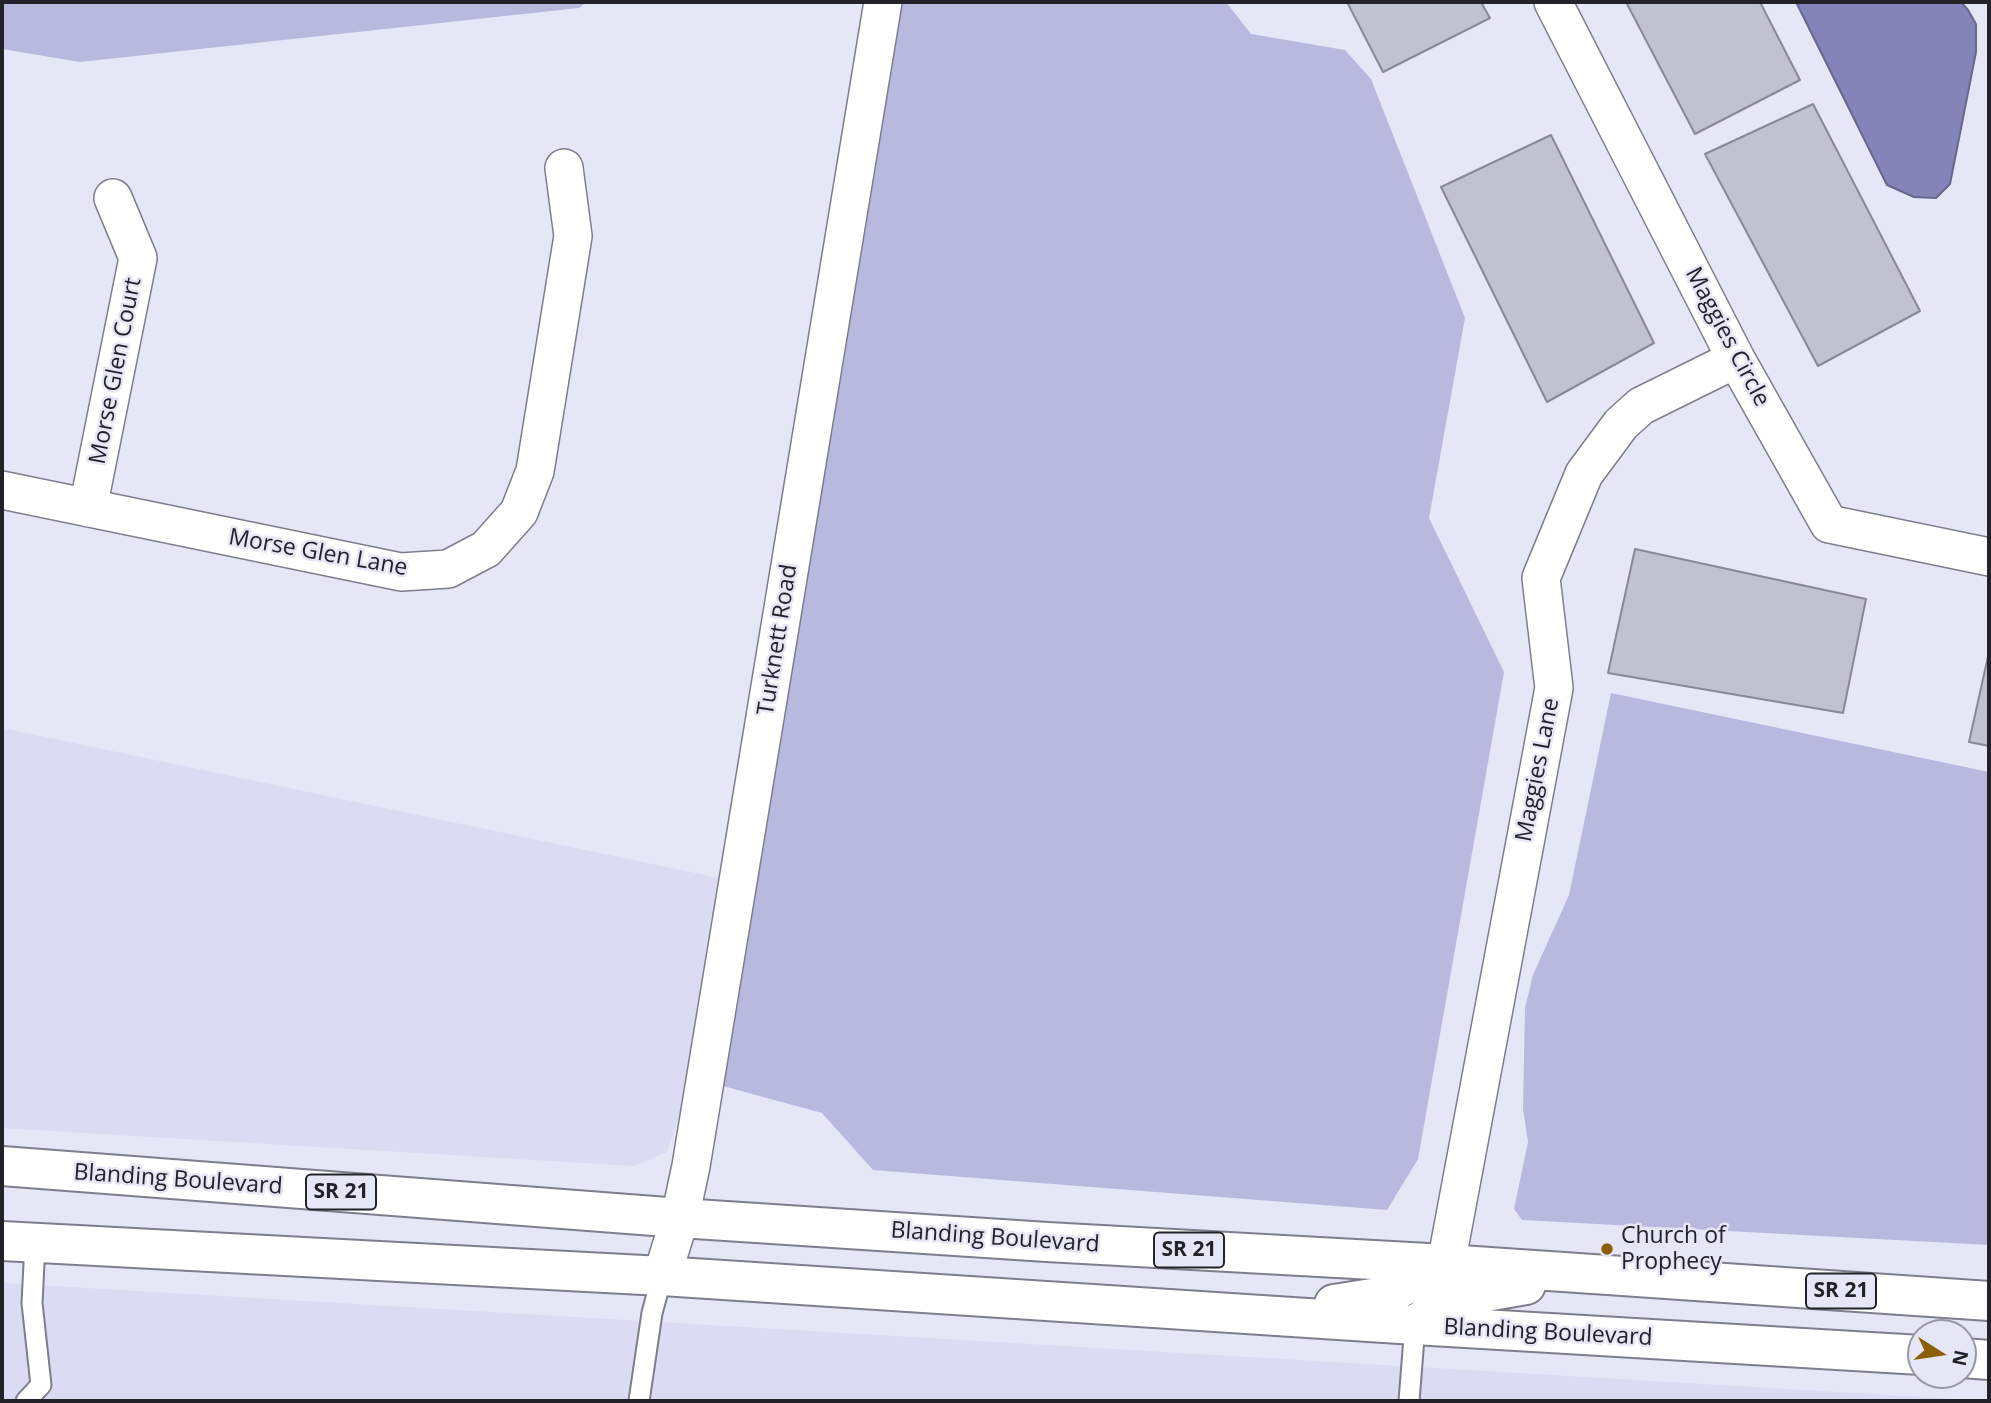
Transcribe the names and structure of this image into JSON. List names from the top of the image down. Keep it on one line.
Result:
{"streets":{"main road":["Blanding Boulevard","SR 21"],"street":["Maggies Circle","Morse Glen Court","Morse Glen Lane","Turknett Road","Maggies Lane"]},"crossings":[["Maggies Circle","Maggies Lane"],["Morse Glen Court","Morse Glen Lane"],["Turknett Road","Blanding Boulevard"],["Maggies Lane","Blanding Boulevard"]],"places":["Church of Prophecy"],"north":"right"}
